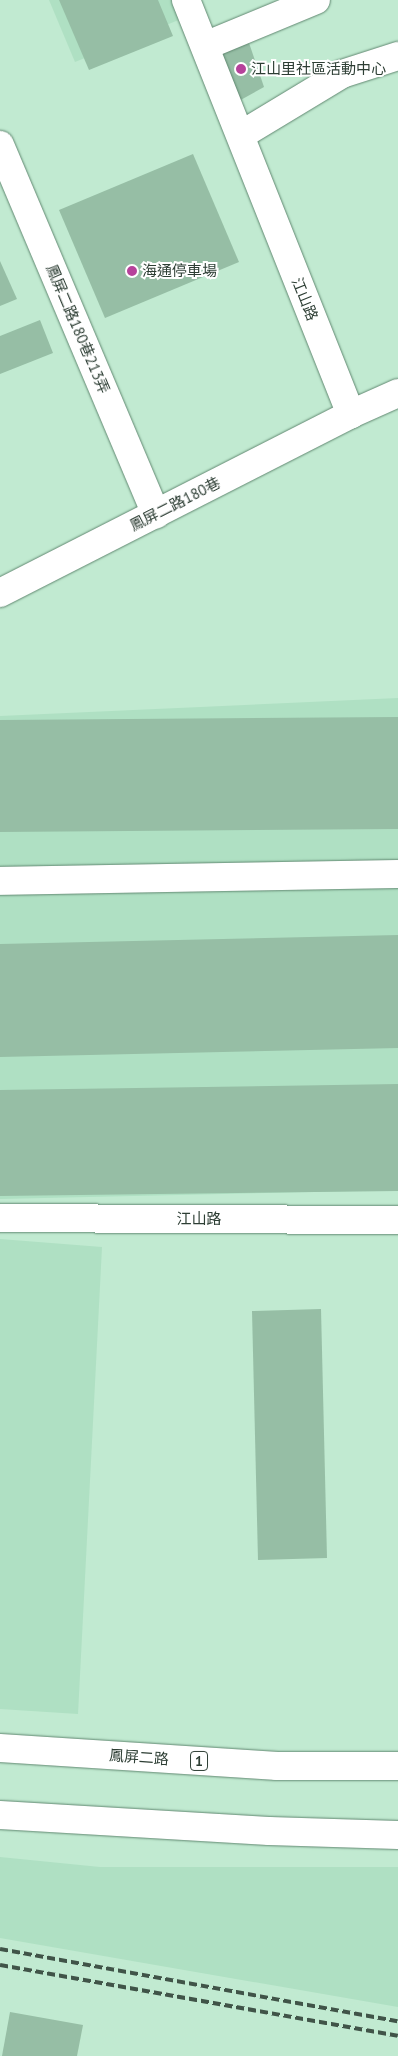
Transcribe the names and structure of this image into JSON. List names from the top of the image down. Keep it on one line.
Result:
{"streets":{"street":["江山路","鳳屏二路180巷213弄","鳳屏二路180巷","鳳屏二路","1"]},"crossings":[["江山路","鳳屏二路180巷"],["鳳屏二路180巷213弄","鳳屏二路180巷"]],"places":["江山里社區活動中心","海通停車場"]}
